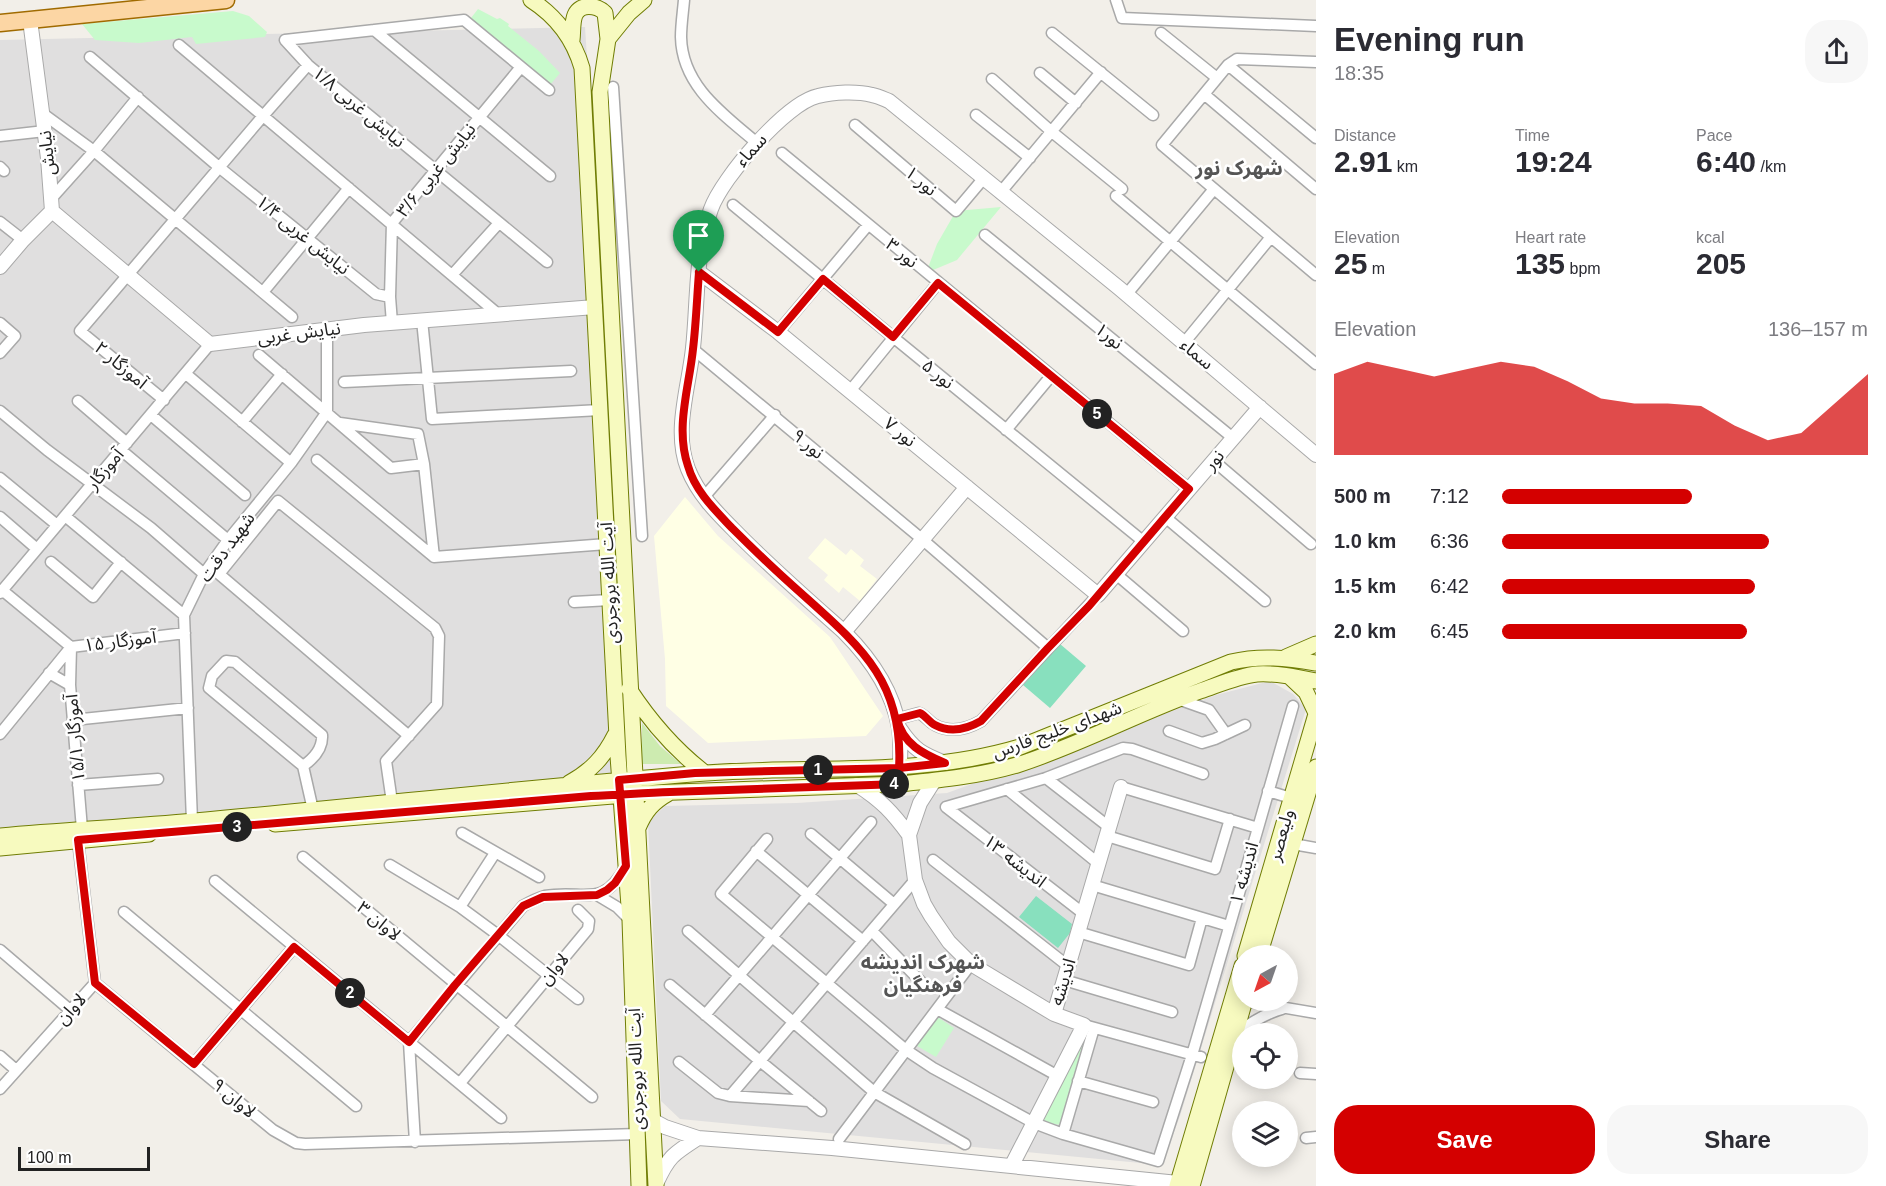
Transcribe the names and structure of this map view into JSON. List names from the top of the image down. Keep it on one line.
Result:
{"streets":{"main road":["آیت الله بروجردی","شهدای خلیج فارس","ولیعصر"],"street":["نیایش غربی ۱/۸","سماء","نیایش","نیایش غربی ۳/۶","نور ۱","نیایش غربی ۱/۴","نور ۳","نیایش غربی","نور۱","آموزگار ۲","نور ۵","نور ۷","نور ۹","نور","آموزگار","شهید دقت","آموزگار ۱۵","آموزگار ۱۵/۱","اندیشه ۱۳","اندیشه ۱","لاوان ۳","لاوان","اندیشه","لاوان ۹"]},"crossings":[["نیایش غربی ۱/۸","نیایش غربی ۳/۶"],["سماء","نور ۱"],["سماء","نور ۷"],["سماء","نور ۹"],["سماء","نور"],["سماء","شهدای خلیج فارس"],["نیایش غربی ۳/۶","نیایش غربی ۱/۴"],["نیایش غربی ۳/۶","نیایش غربی"],["نور ۳","نور"],["نیایش غربی","آموزگار"],["نیایش غربی","آیت الله بروجردی"],["نور۱","نور"],["آموزگار ۲","آموزگار"],["نور ۵","نور"],["نور ۷","نور"],["آموزگار","آموزگار ۱۵"],["شهید دقت","آموزگار ۱۵"],["شهید دقت","شهدای خلیج فارس"],["آیت الله بروجردی","شهدای خلیج فارس"],["آیت الله بروجردی","لاوان ۹"],["آموزگار ۱۵","آموزگار ۱۵/۱"],["شهدای خلیج فارس","آموزگار ۱۵/۱"],["شهدای خلیج فارس","لاوان"],["شهدای خلیج فارس","اندیشه"],["آموزگار ۱۵/۱","لاوان"],["اندیشه ۱۳","اندیشه"],["اندیشه ۱","اندیشه"],["لاوان ۳","لاوان"],["لاوان","لاوان ۹"]],"districts":["شهرک نور","شهرک اندیشه فرهنگیان"],"scale_bar":"100 m","north":"bottom left","page":{"heading":["Evening run","18:35"],"stats":[["Distance","2.91 km"],["Time","19:24"],["Pace","6:40 /km"],["Elevation","25 m"],["Heart rate","135 bpm"],["kcal","205"]],"chart":["Elevation","136–157 m"],"pins":["5","1","4","3","2"],"list":[{"name":"500 m","note":"7:12"},{"name":"1.0 km","note":"6:36"},{"name":"1.5 km","note":"6:42"},{"name":"2.0 km","note":"6:45"}],"buttons":["Save","Share"],"scale":"100 m"}}
